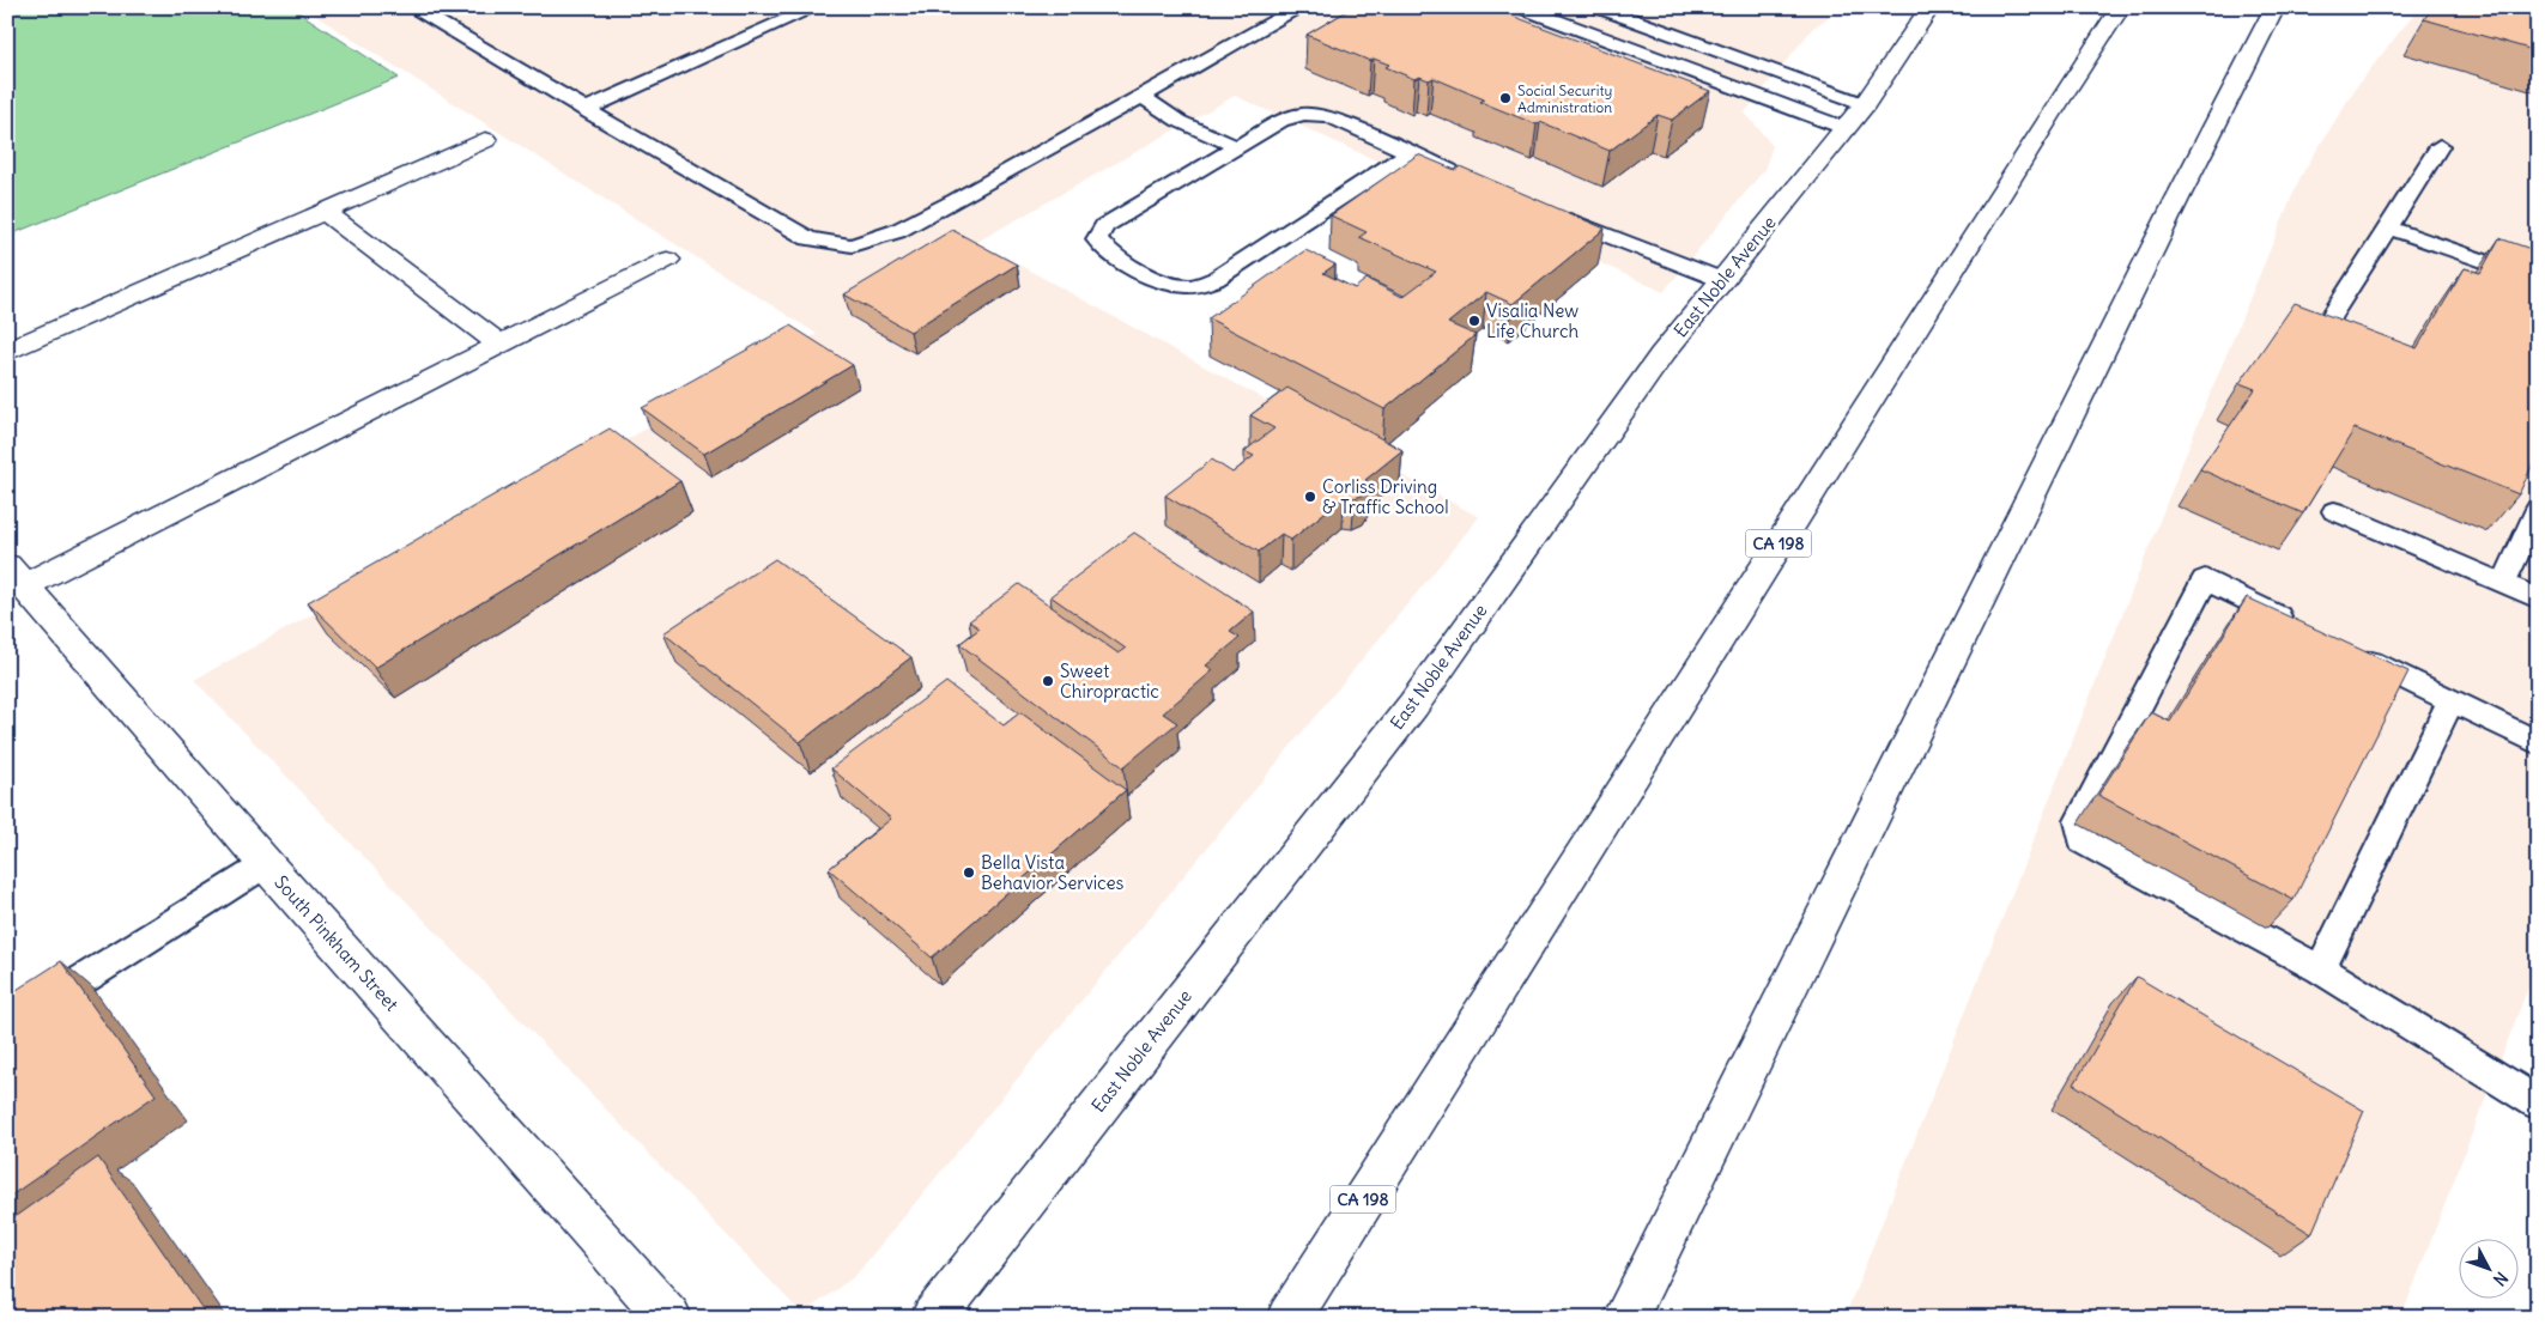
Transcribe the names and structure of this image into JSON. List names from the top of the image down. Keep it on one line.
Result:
{"streets":{"main road":["East Noble Avenue","CA 198","South Pinkham Street"]},"places":["Social Security Administration","Visalia New Life Church","Corliss Driving & Traffic School","Sweet Chiropractic","Bella Vista Behavior Services"],"north":"bottom right"}
